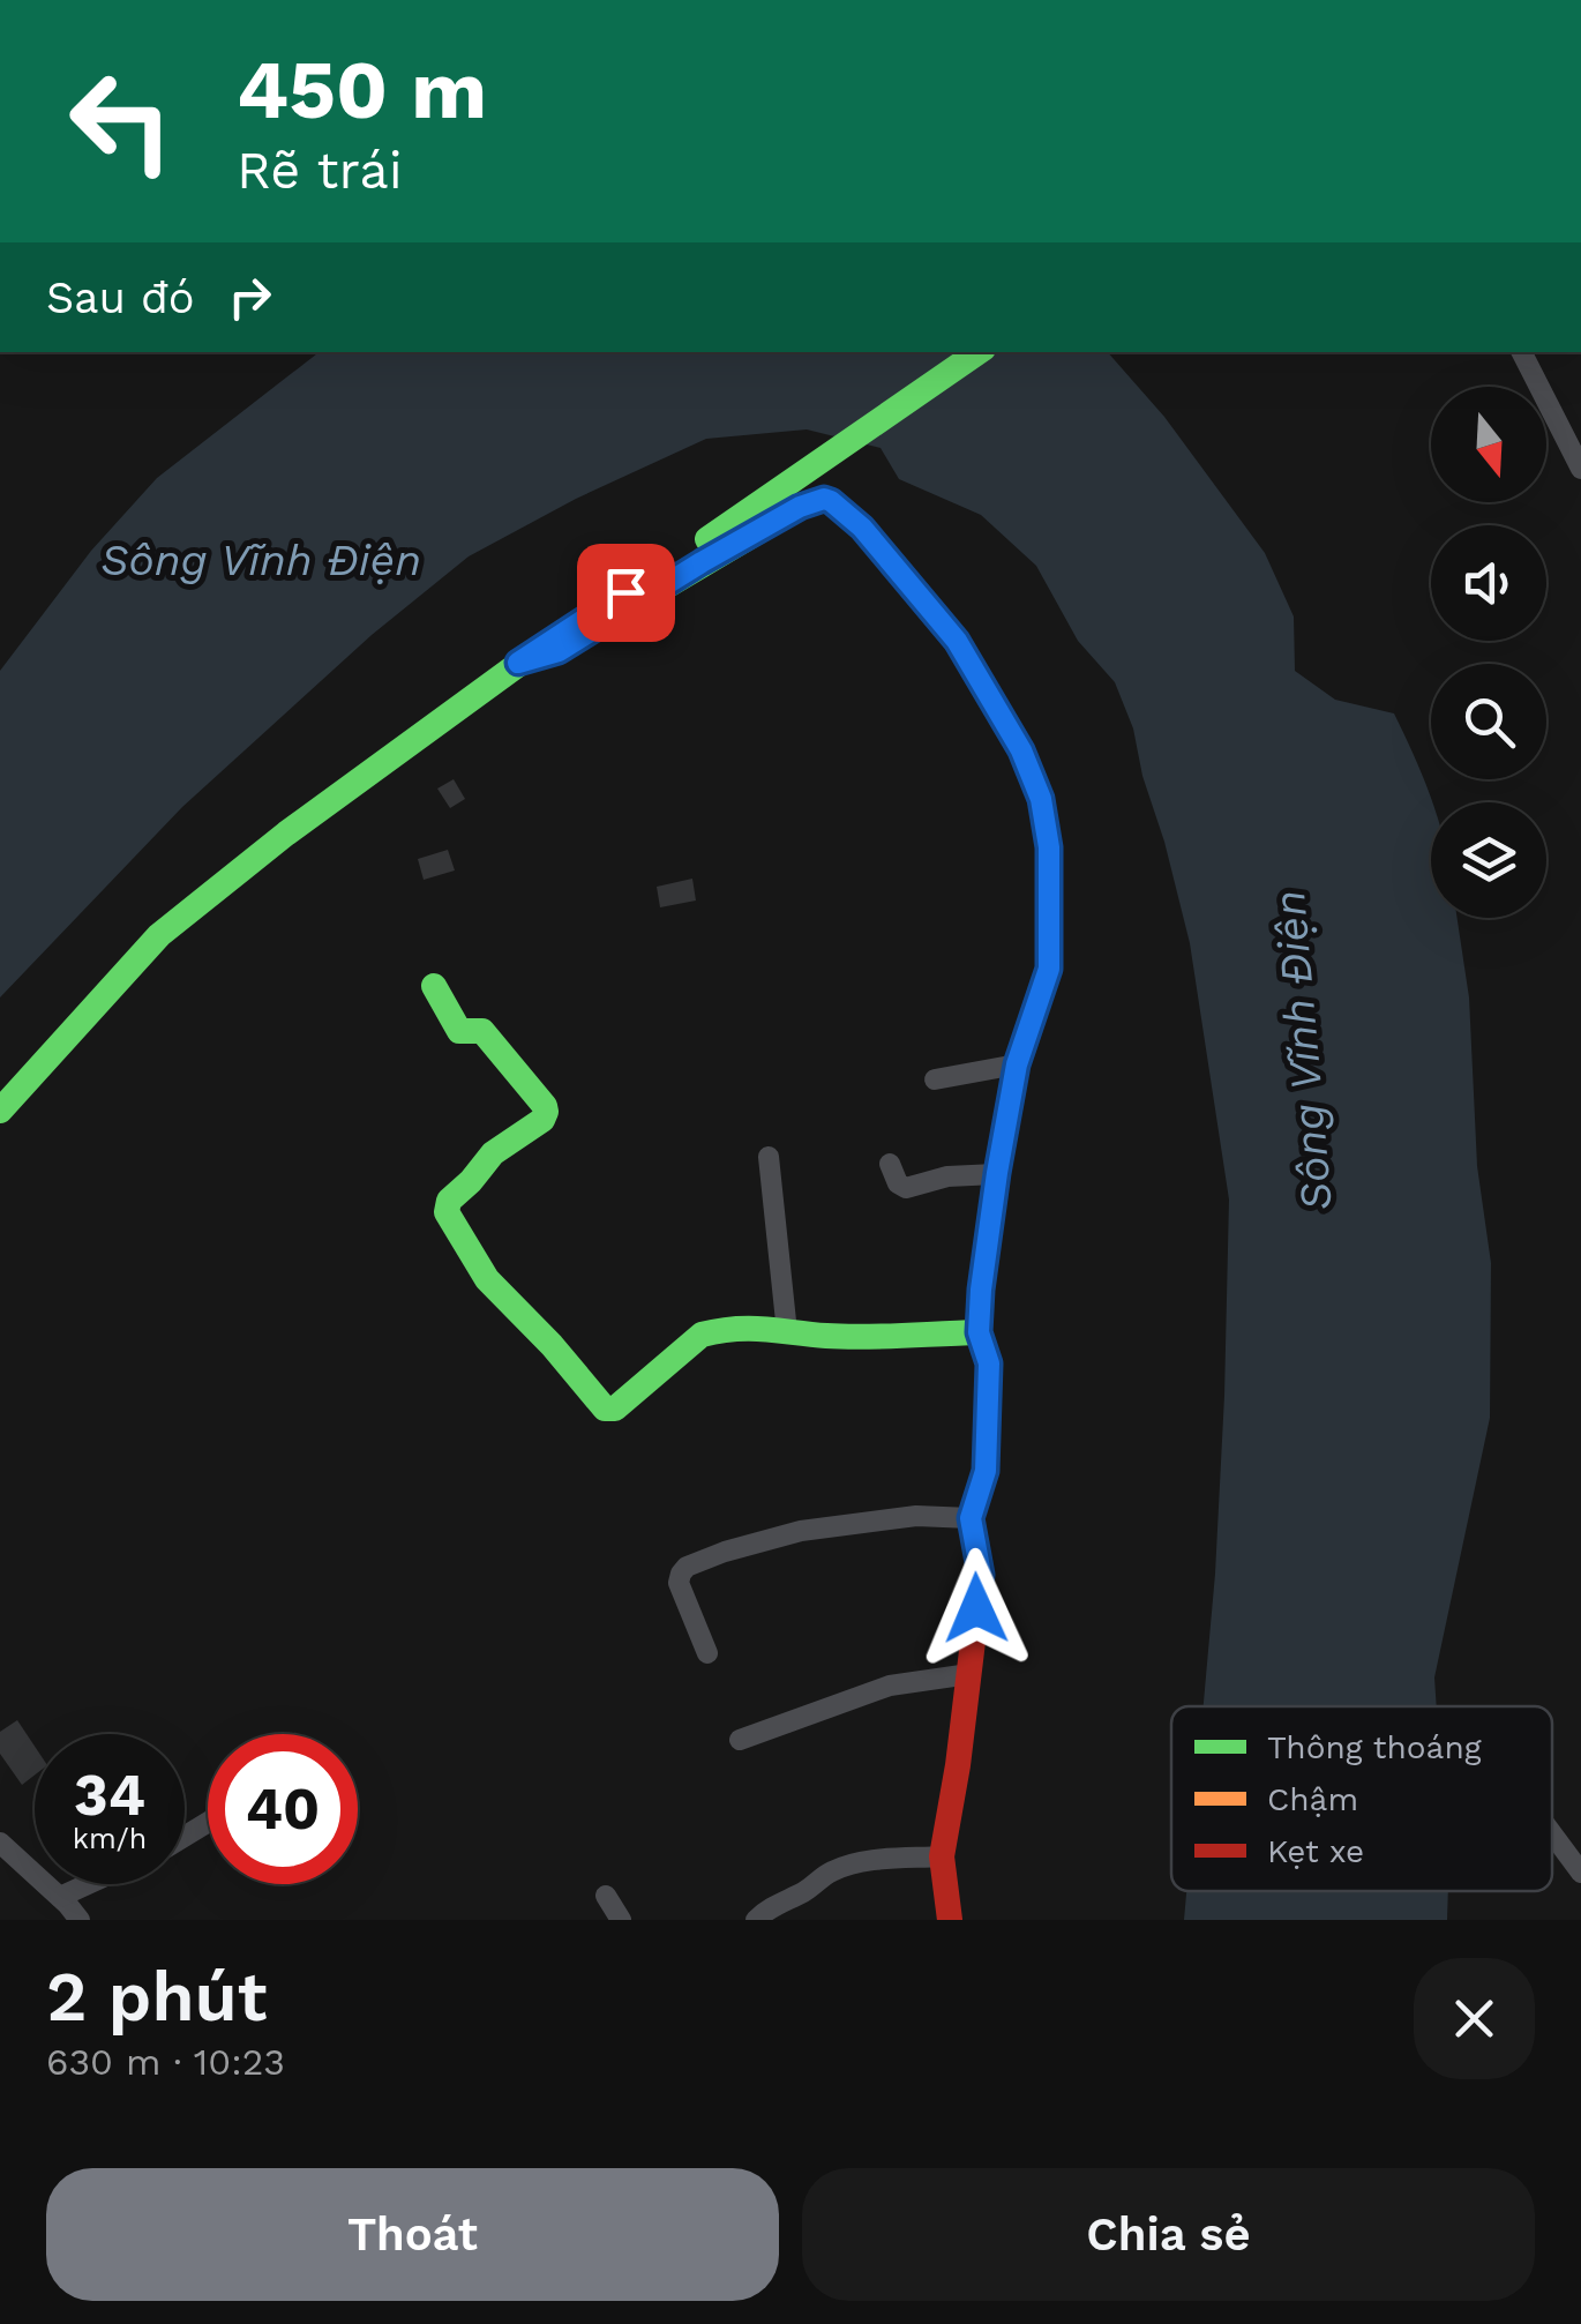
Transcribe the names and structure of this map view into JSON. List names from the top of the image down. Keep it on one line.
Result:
{"water":["Sông Vĩnh Điện"],"legend":["Thông thoáng","Chậm","Kẹt xe"],"north":"bottom","page":{"turn":["450 m","Rẽ trái"],"then":"Sau đó","speed":"34 km/h","limit":"40","heading":["2 phút","630 m · 10:23"],"buttons":["Thoát","Chia sẻ"]}}
